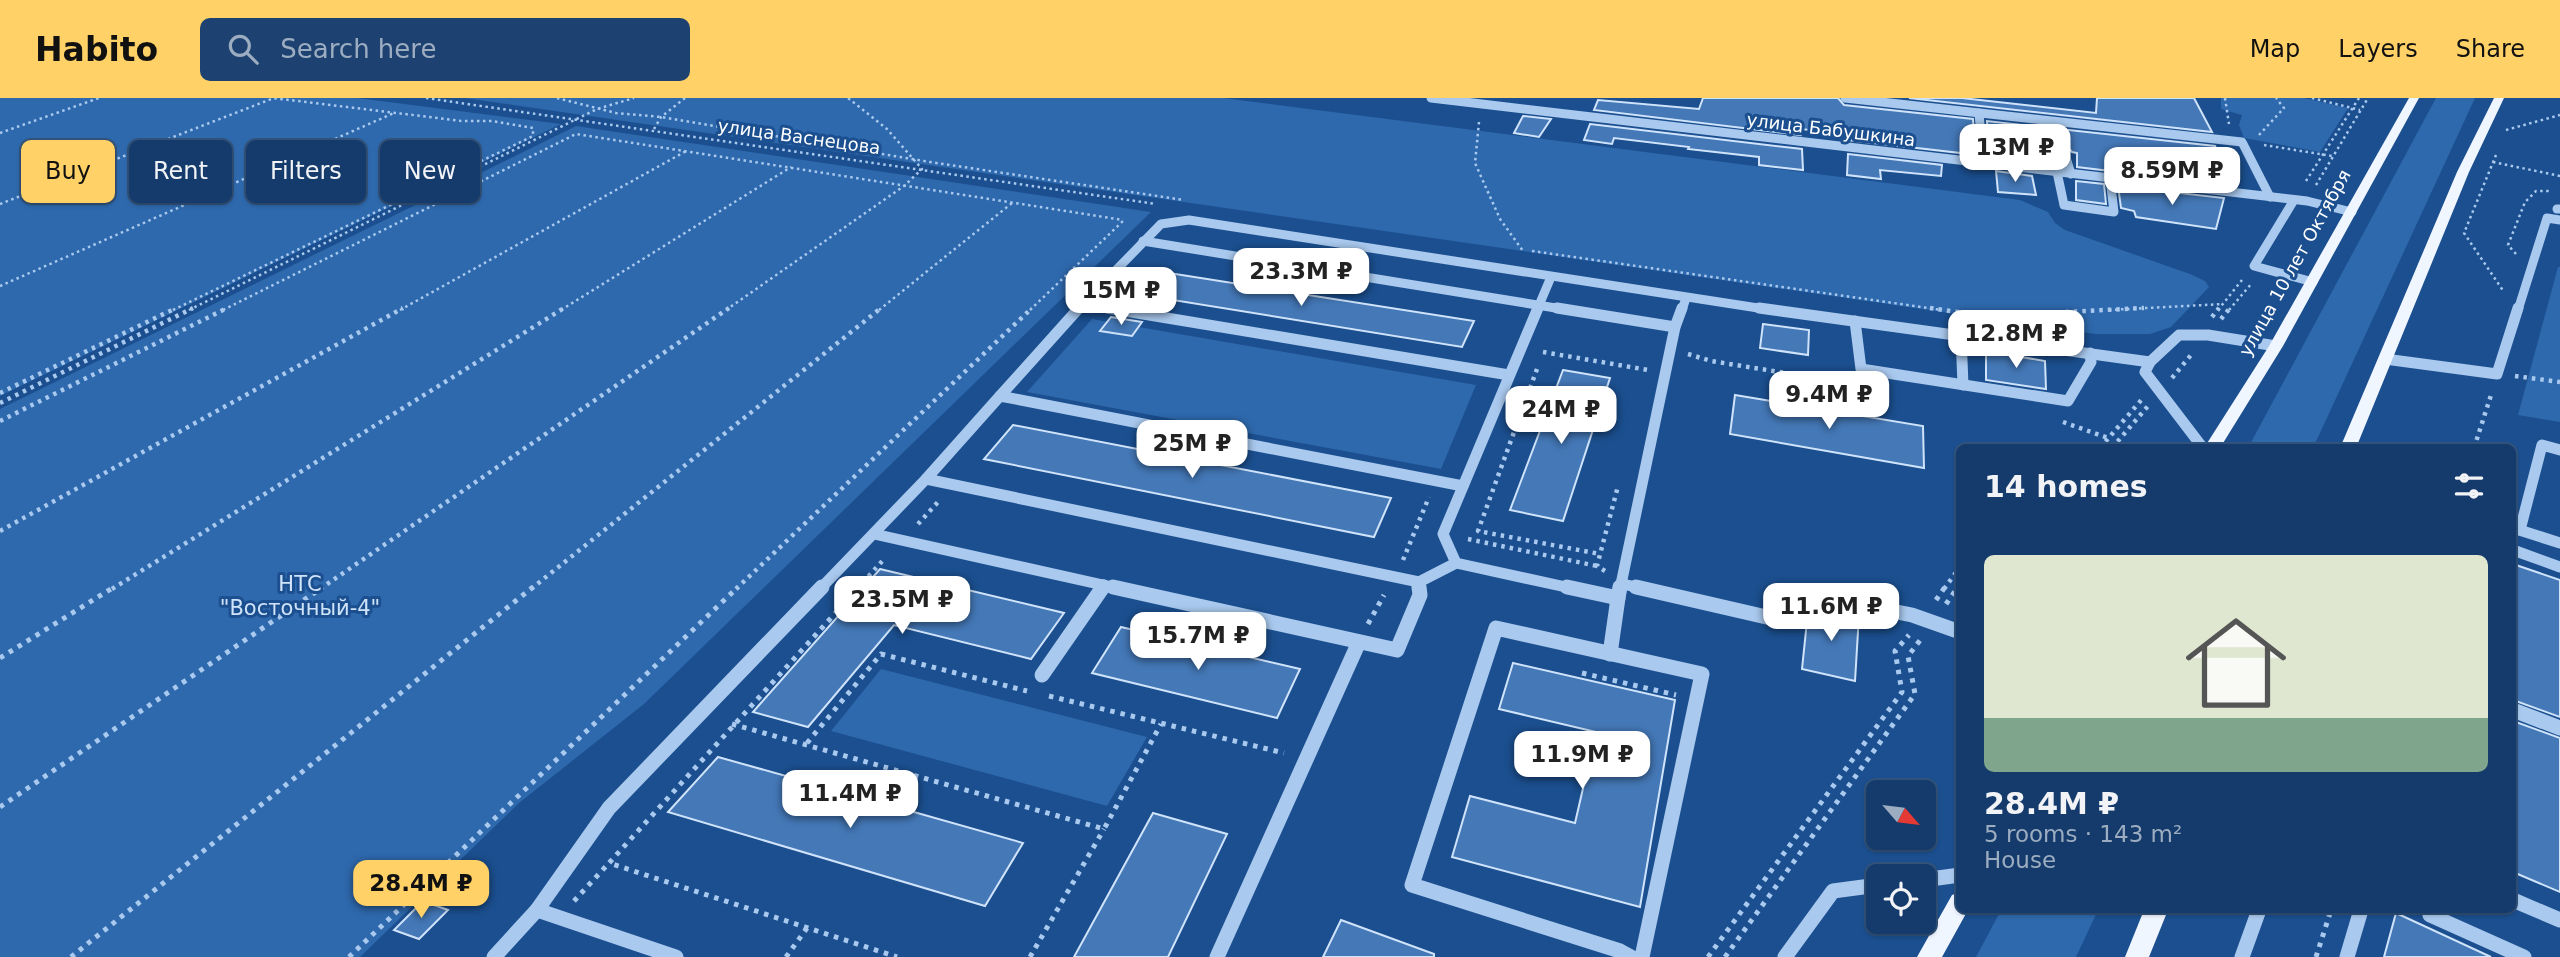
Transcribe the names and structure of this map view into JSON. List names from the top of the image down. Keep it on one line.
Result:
{"streets":{"main road":["улица 10 лет Октября"],"street":["улица Бабушкина"],"path":["улица Васнецова"]},"crossings":[["улица Бабушкина","улица 10 лет Октября"]],"parks":["НТС \"Восточный-4\""],"north":"bottom right","page":{"header":"Habito","search":"Search here","nav":["Map","Layers","Share"],"price":["13M ₽","8.59M ₽","23.3M ₽","15M ₽","12.8M ₽","9.4M ₽","24M ₽","25M ₽","23.5M ₽","11.6M ₽","15.7M ₽","11.9M ₽","11.4M ₽","28.4M ₽"],"chip":["Buy","Rent","Filters","New"],"heading":"14 homes","list":[{"name":"28.4M ₽","note":"5 rooms · 143 m² · House"}]}}
